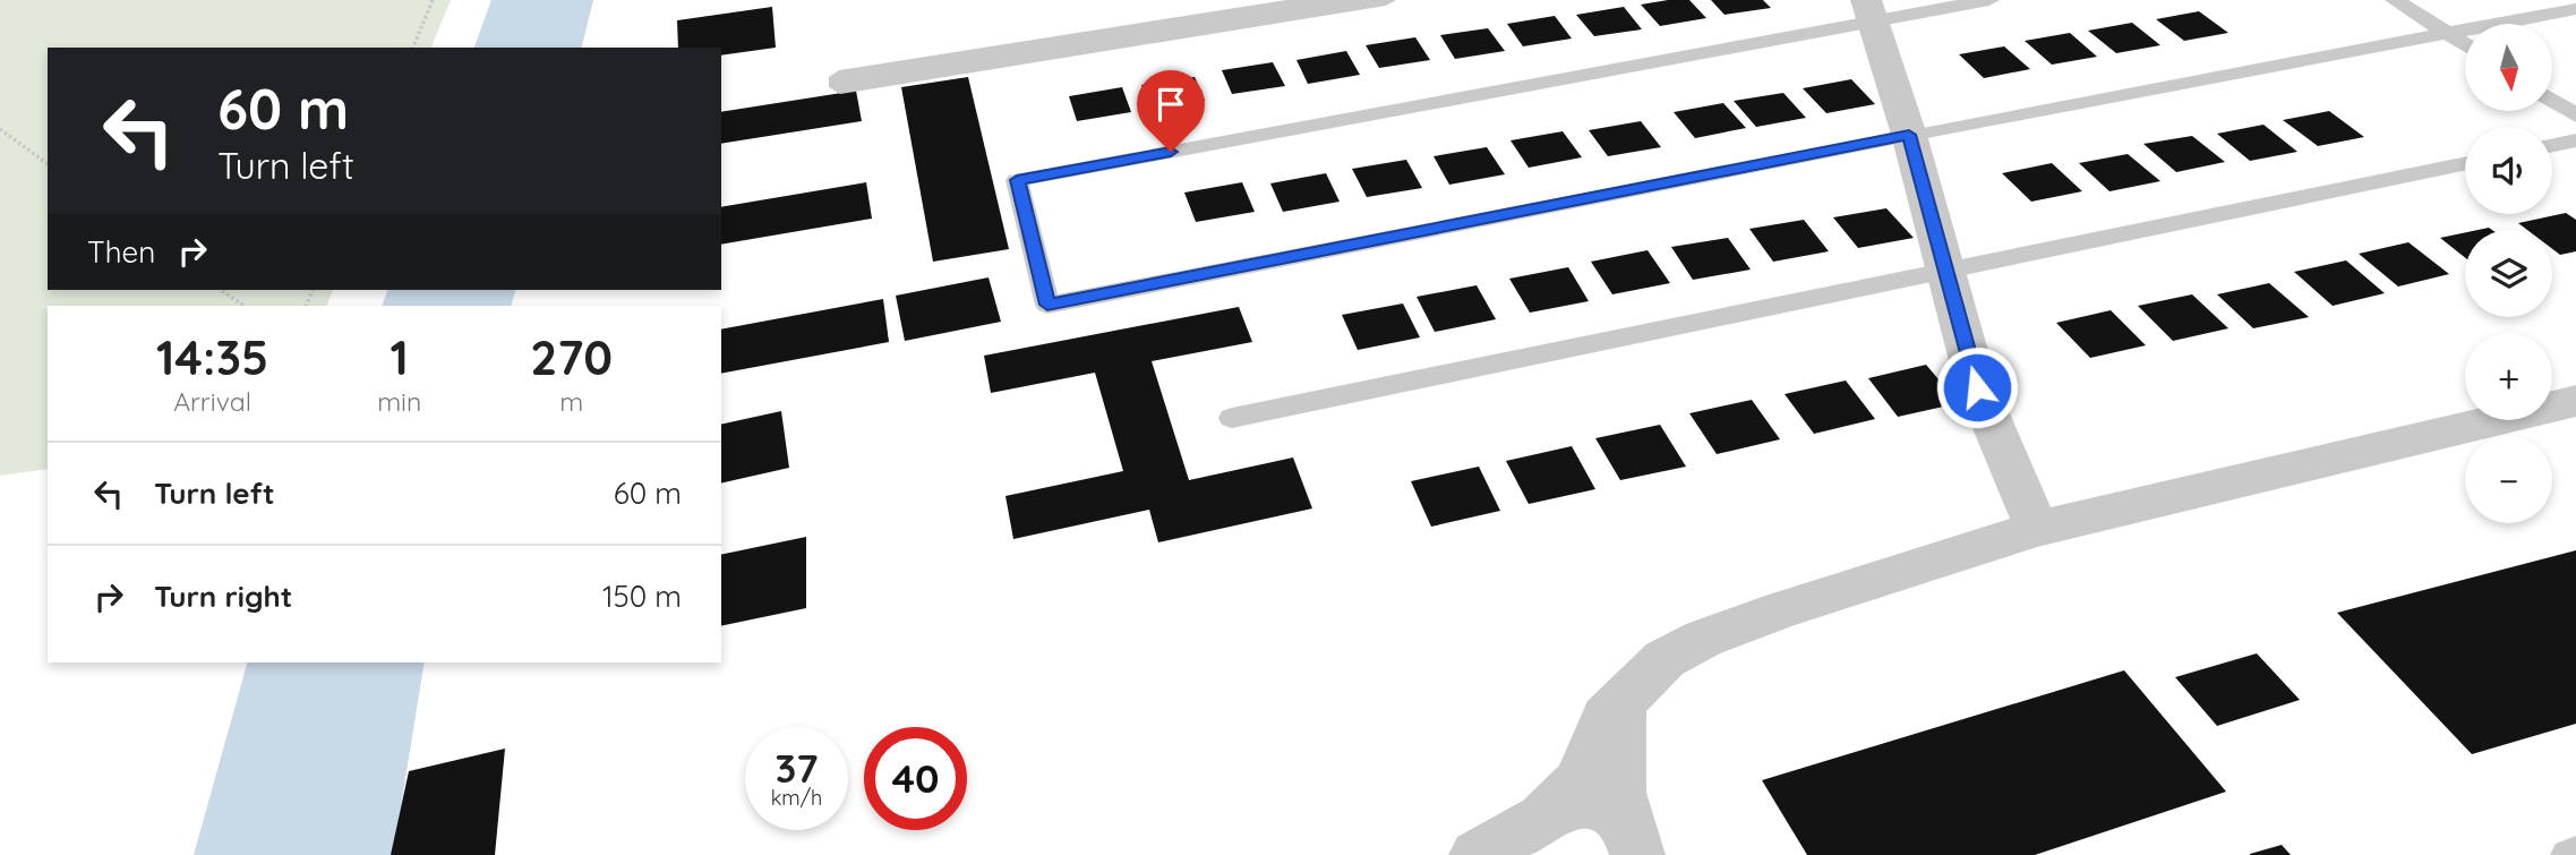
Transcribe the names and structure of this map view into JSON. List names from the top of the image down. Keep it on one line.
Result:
{"north":"bottom","page":{"map_buttons":["+","−"],"turn":["60 m","Turn left"],"then":"Then","eta":["14:35","Arrival","1","min","270","m"],"list":[{"name":"Turn left","value":"60 m"},{"name":"Turn right","value":"150 m"}],"speed":"37 km/h","limit":"40"}}
